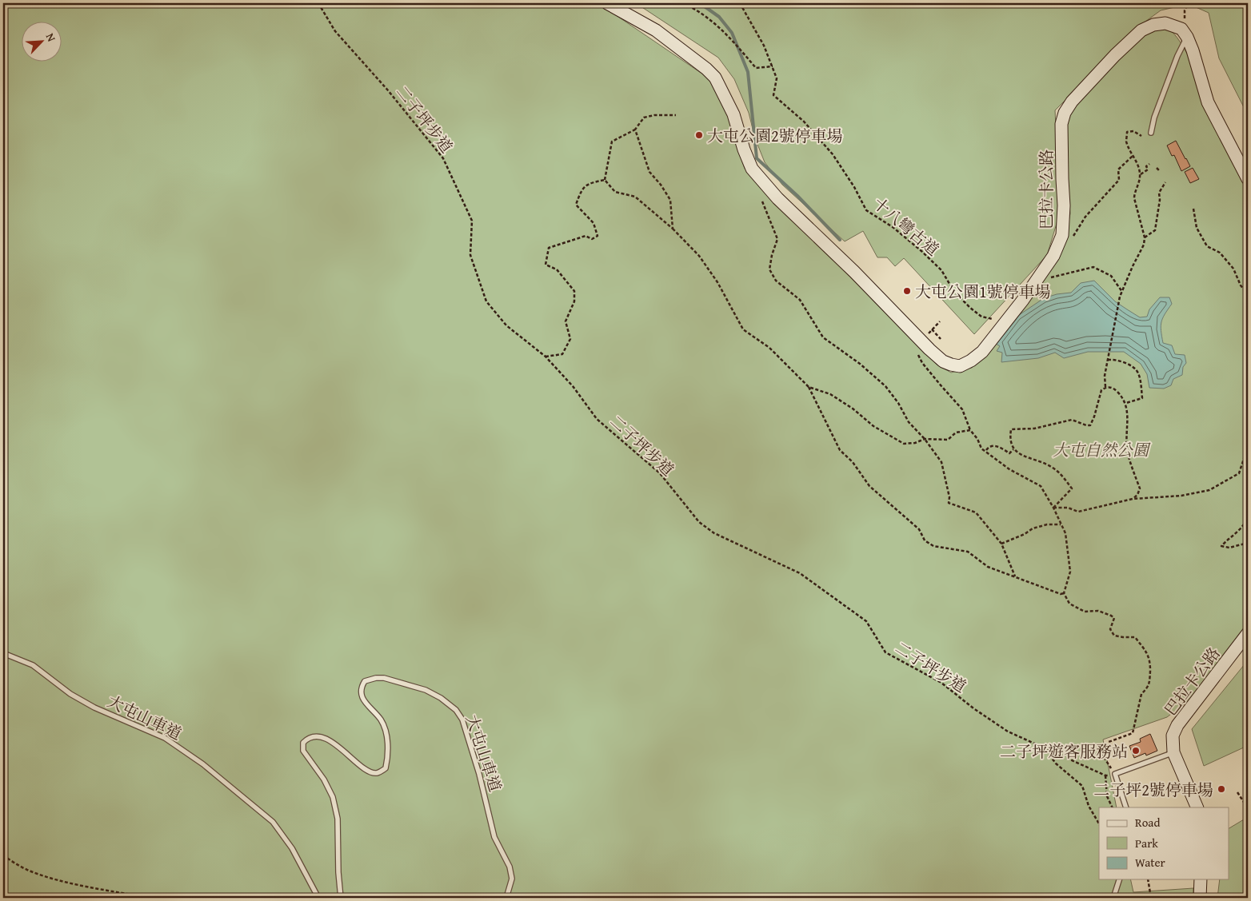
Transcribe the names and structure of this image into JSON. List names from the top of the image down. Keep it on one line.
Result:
{"streets":{"main road":["巴拉卡公路"],"lane":["大屯山車道"],"path":["二子坪步道","十八彎古道"]},"crossings":[["巴拉卡公路","十八彎古道"]],"parks":["大屯自然公園"],"places":["大屯公園2號停車場","大屯公園1號停車場","二子坪遊客服務站","二子坪2號停車場"],"legend":["Road","Park","Water"],"north":"top right"}
